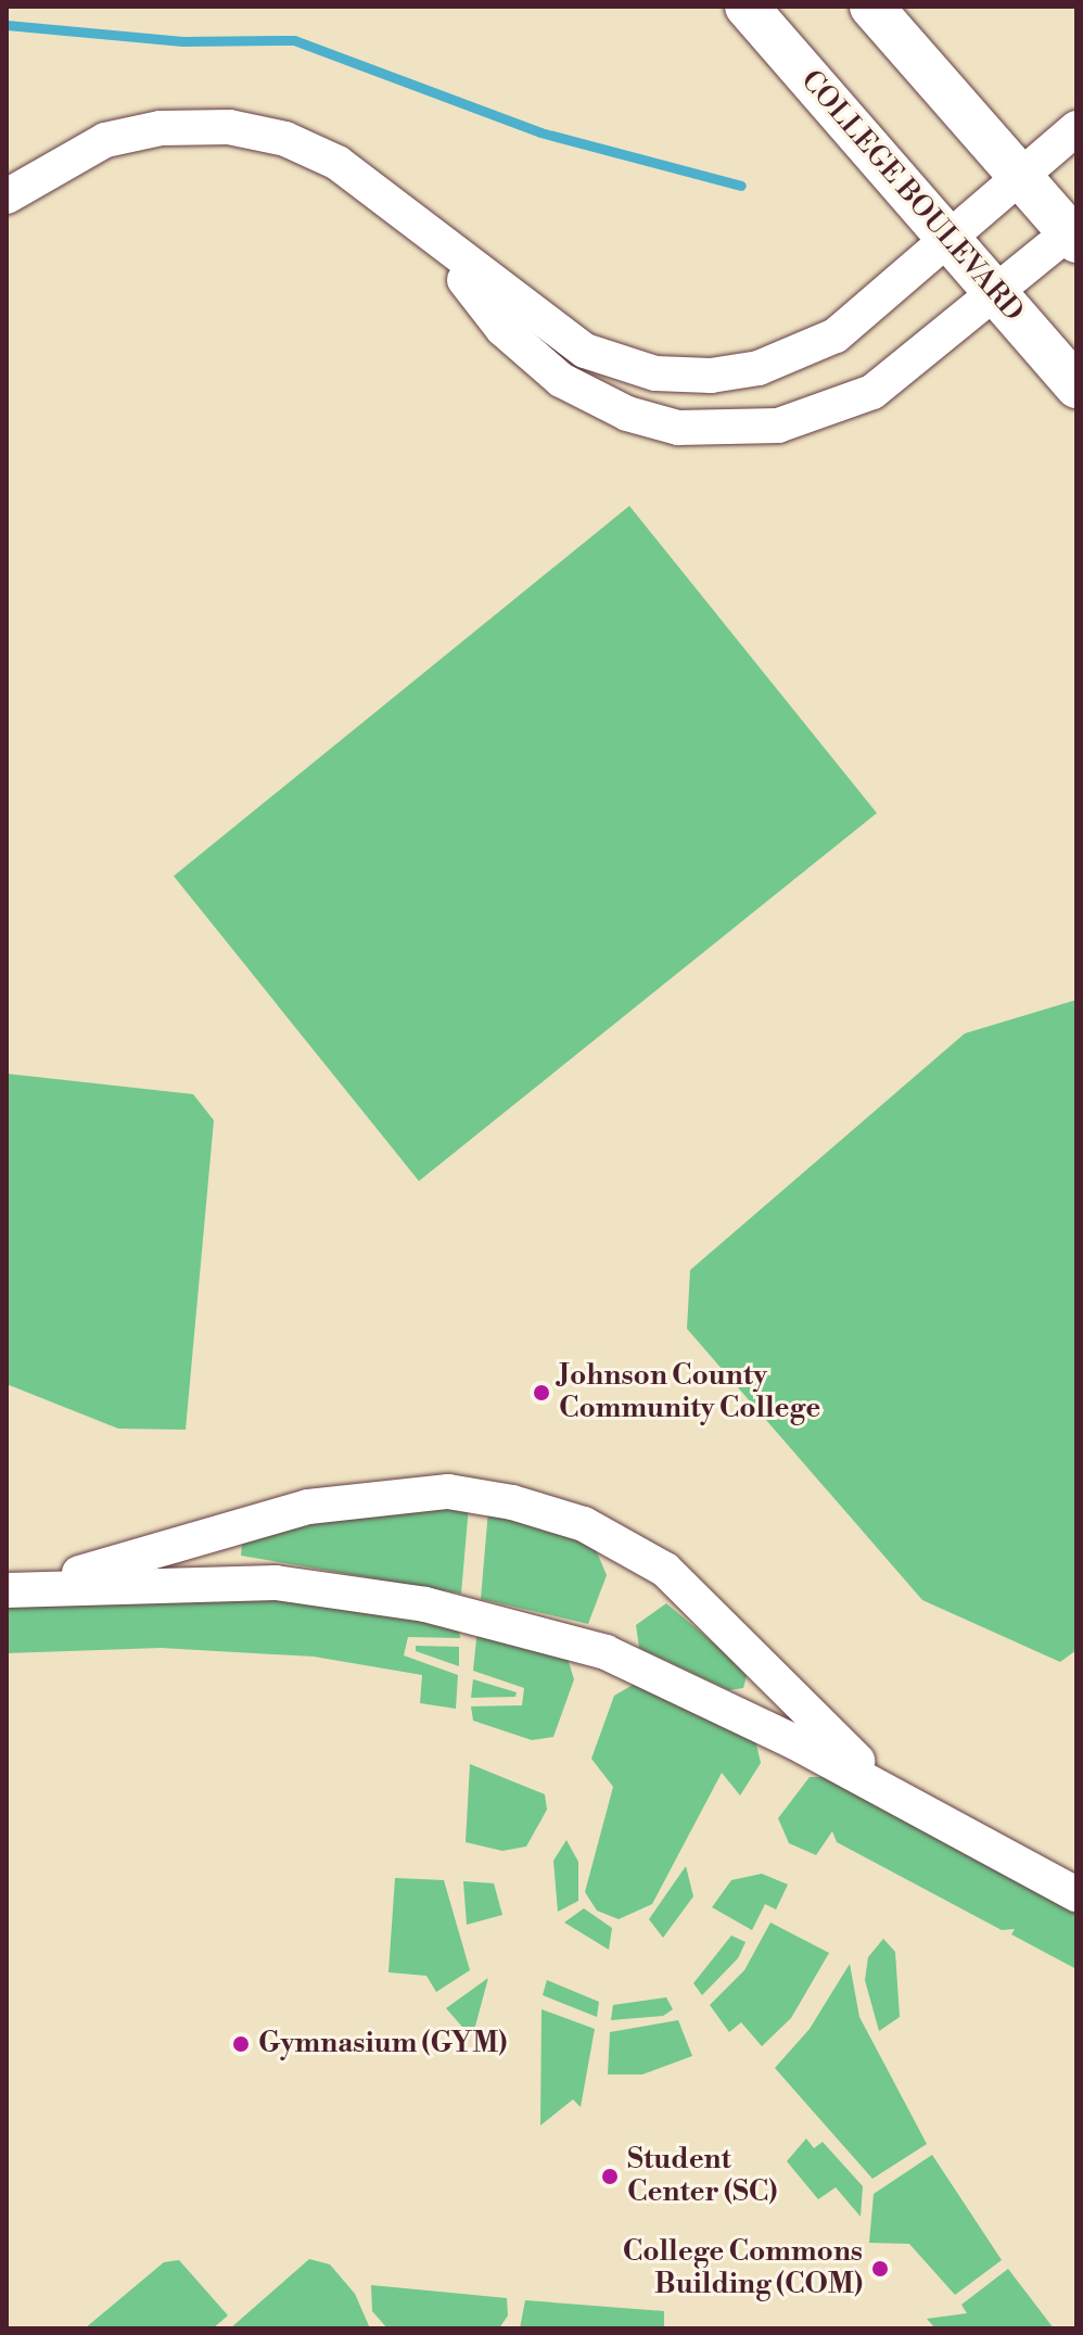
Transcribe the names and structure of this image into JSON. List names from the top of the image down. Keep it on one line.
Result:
{"streets":{"main road":["COLLEGE BOULEVARD"]},"places":["Johnson County Community College","Gymnasium (GYM)","Student Center (SC)","College Commons Building (COM)"]}
